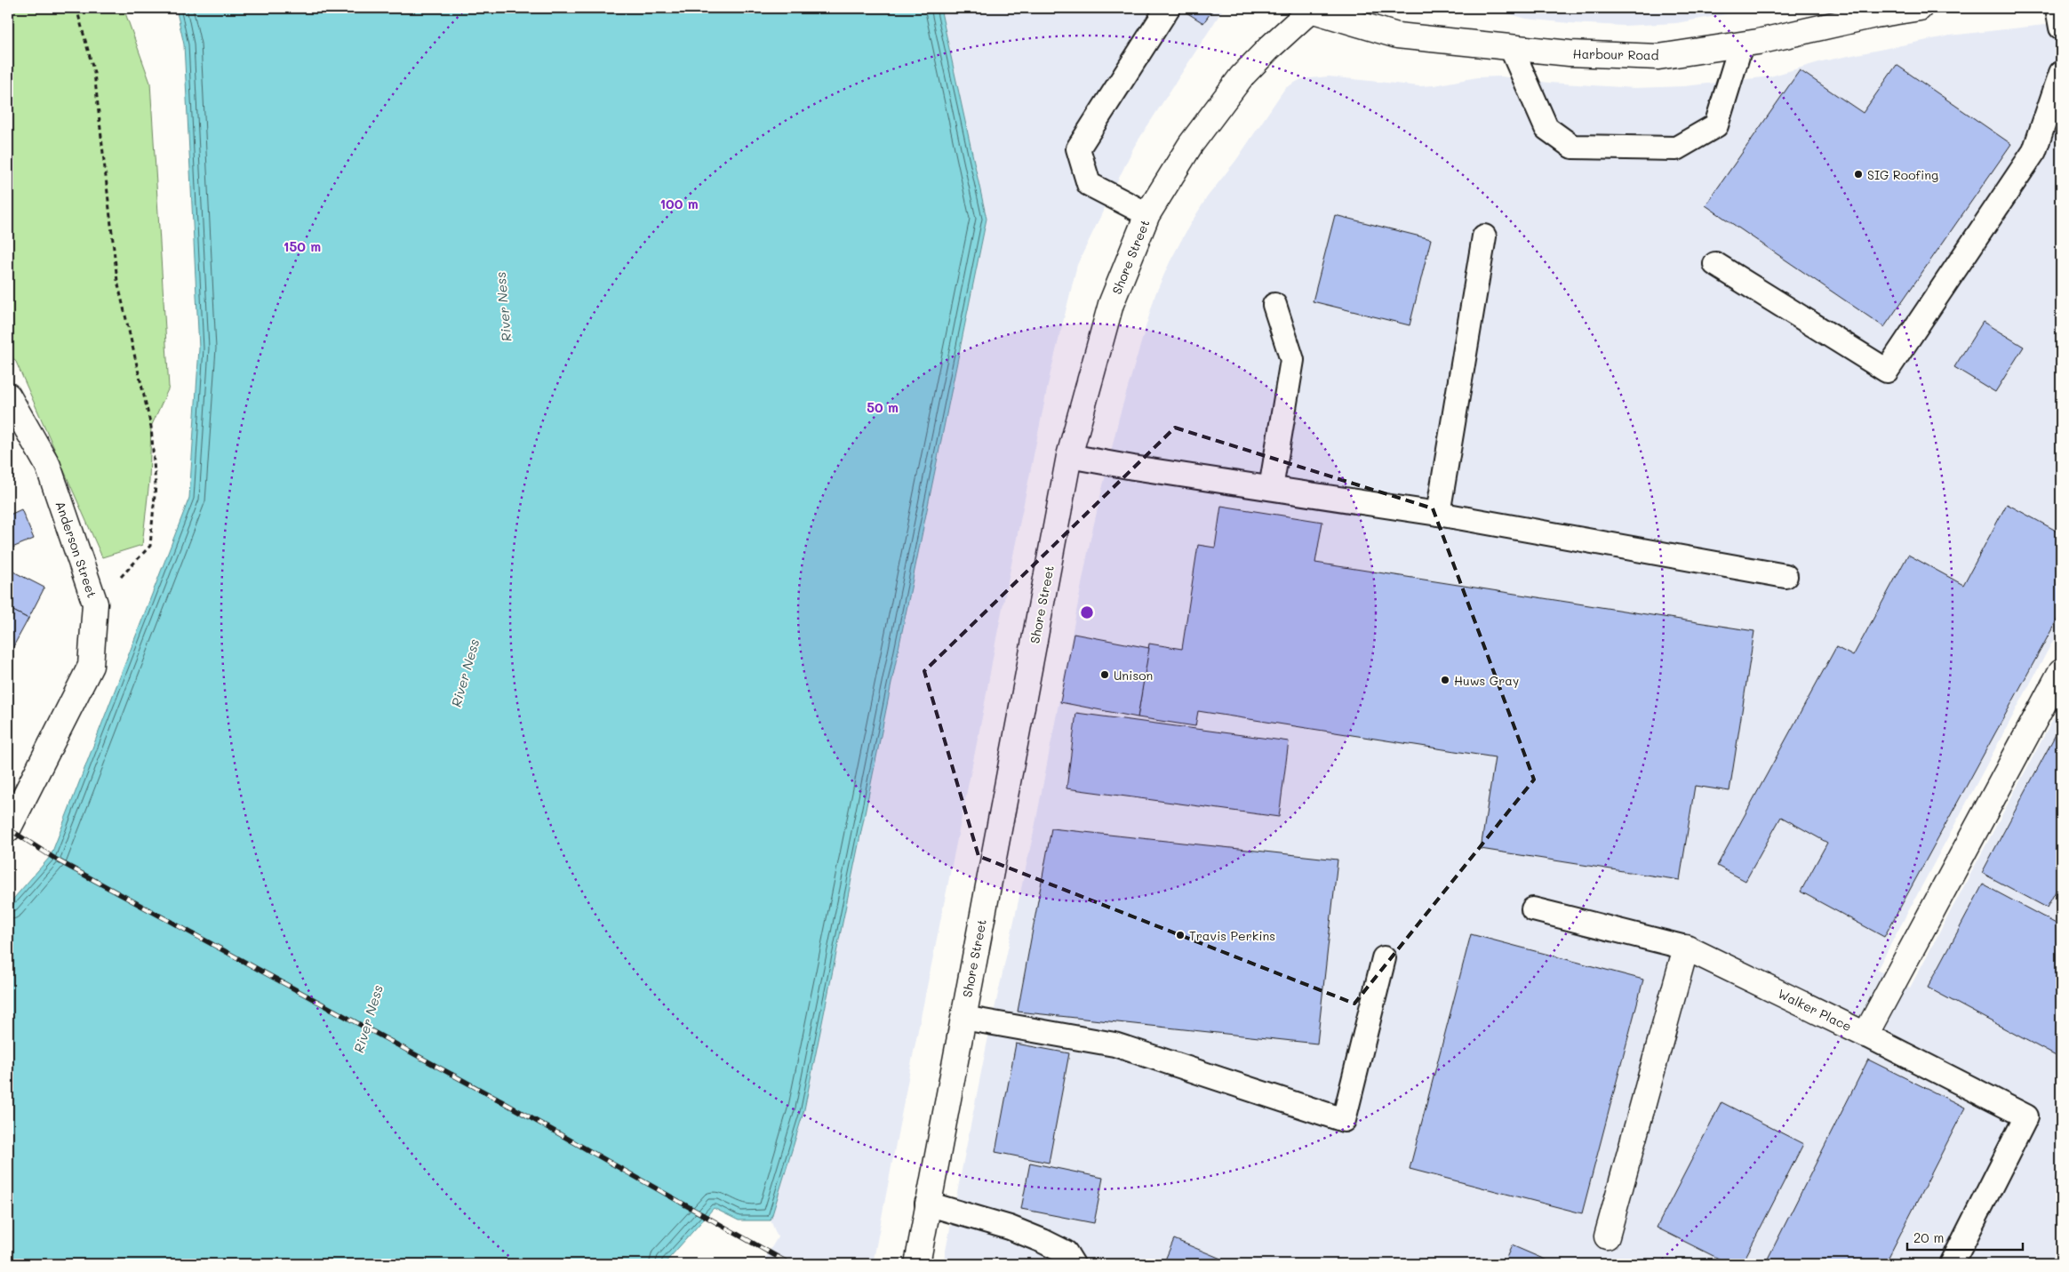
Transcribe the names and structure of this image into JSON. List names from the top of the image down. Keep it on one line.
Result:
{"streets":{"street":["Harbour Road","Shore Street","Anderson Street","Walker Place"]},"crossings":[["Harbour Road","Shore Street"]],"water":["River Ness"],"places":["SIG Roofing","Unison","Huws Gray","Travis Perkins"],"scale_bar":"20 m","rings":["100 m","150 m","50 m"]}
